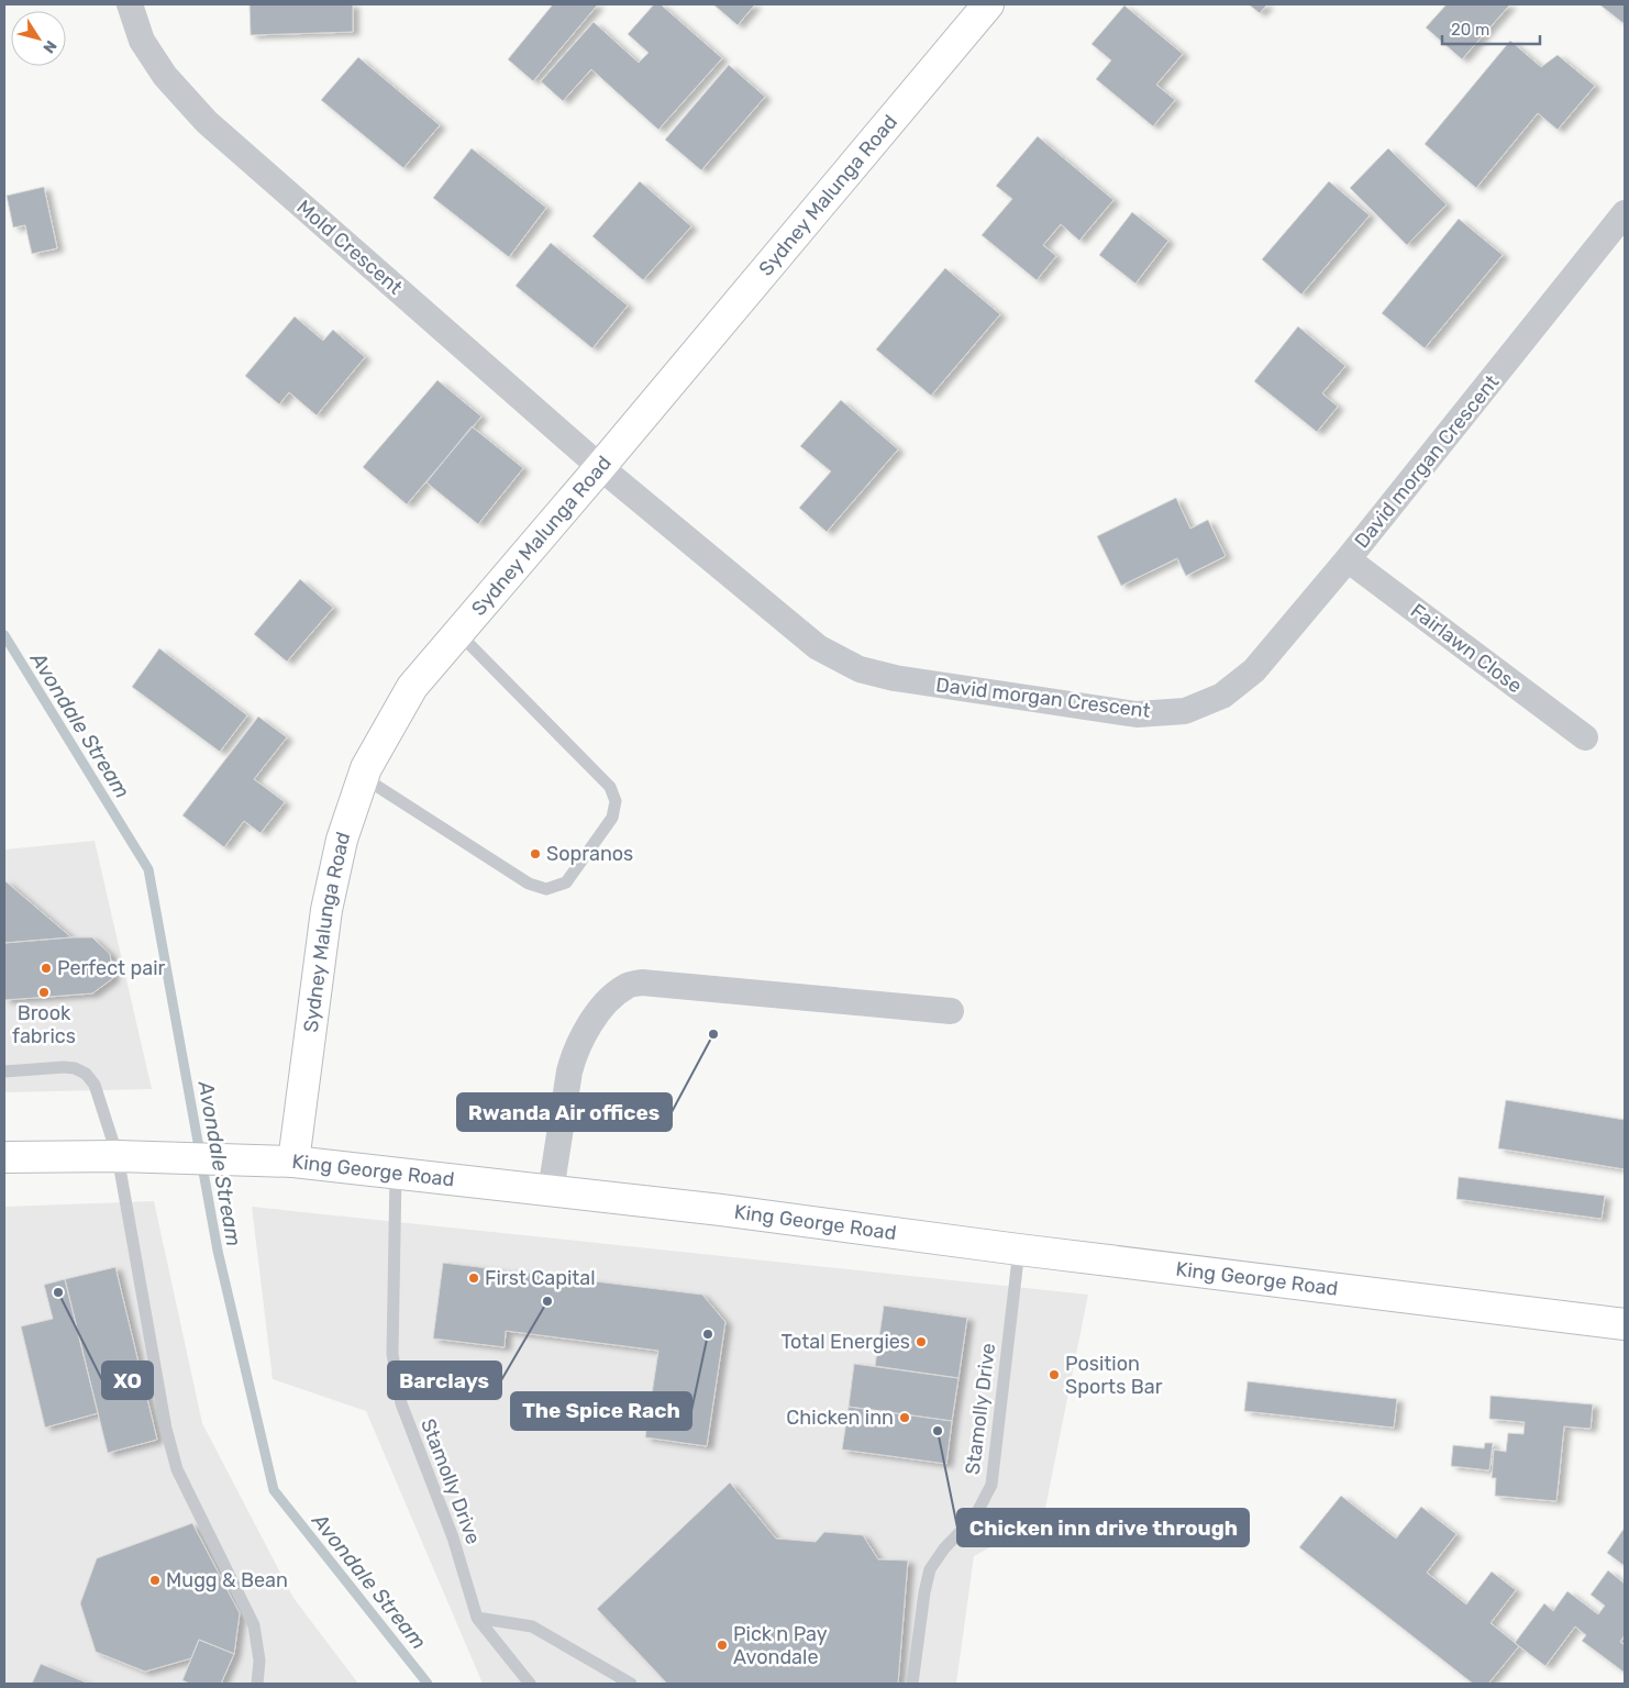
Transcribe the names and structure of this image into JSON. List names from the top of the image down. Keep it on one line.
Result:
{"streets":{"main road":["Sydney Malunga Road","King George Road"],"street":["Mold Crescent","David morgan Crescent","Fairlawn Close"],"lane":["Stamolly Drive"]},"crossings":[["Sydney Malunga Road","Mold Crescent"],["Sydney Malunga Road","David morgan Crescent"],["Sydney Malunga Road","King George Road"],["Mold Crescent","David morgan Crescent"],["David morgan Crescent","Fairlawn Close"],["King George Road","Stamolly Drive"]],"water":["Avondale Stream"],"places":["Sopranos","Perfect pair","Brook fabrics","Rwanda Air offices","First Capital","XO","Barclays","The Spice Rach","Total Energies","Position Sports Bar","Chicken inn","Chicken inn drive through","Mugg & Bean","Pick n Pay Avondale"],"scale_bar":"20 m","north":"bottom right"}
